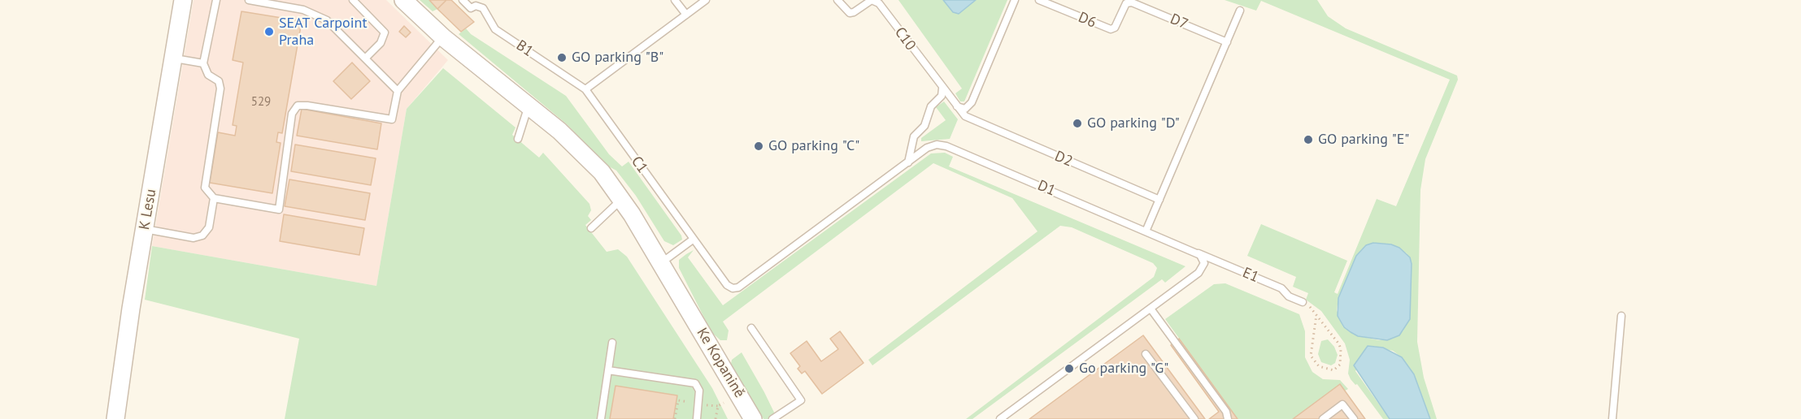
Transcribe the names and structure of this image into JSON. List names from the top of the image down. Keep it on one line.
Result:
{"streets":{"street":["K Lesu","Ke Kopanině"],"lane":["D6","D7","C10","B1","D2","C1","D1","E1"]},"crossings":[["D6","D7"],["C10","D2"],["B1","C1"],["C1","D1"],["D1","E1"]],"places":["SEAT Carpoint Praha","GO parking \"B\"","GO parking \"D\"","GO parking \"E\"","GO parking \"C\"","Go parking \"G\""],"house_numbers":["529"]}
